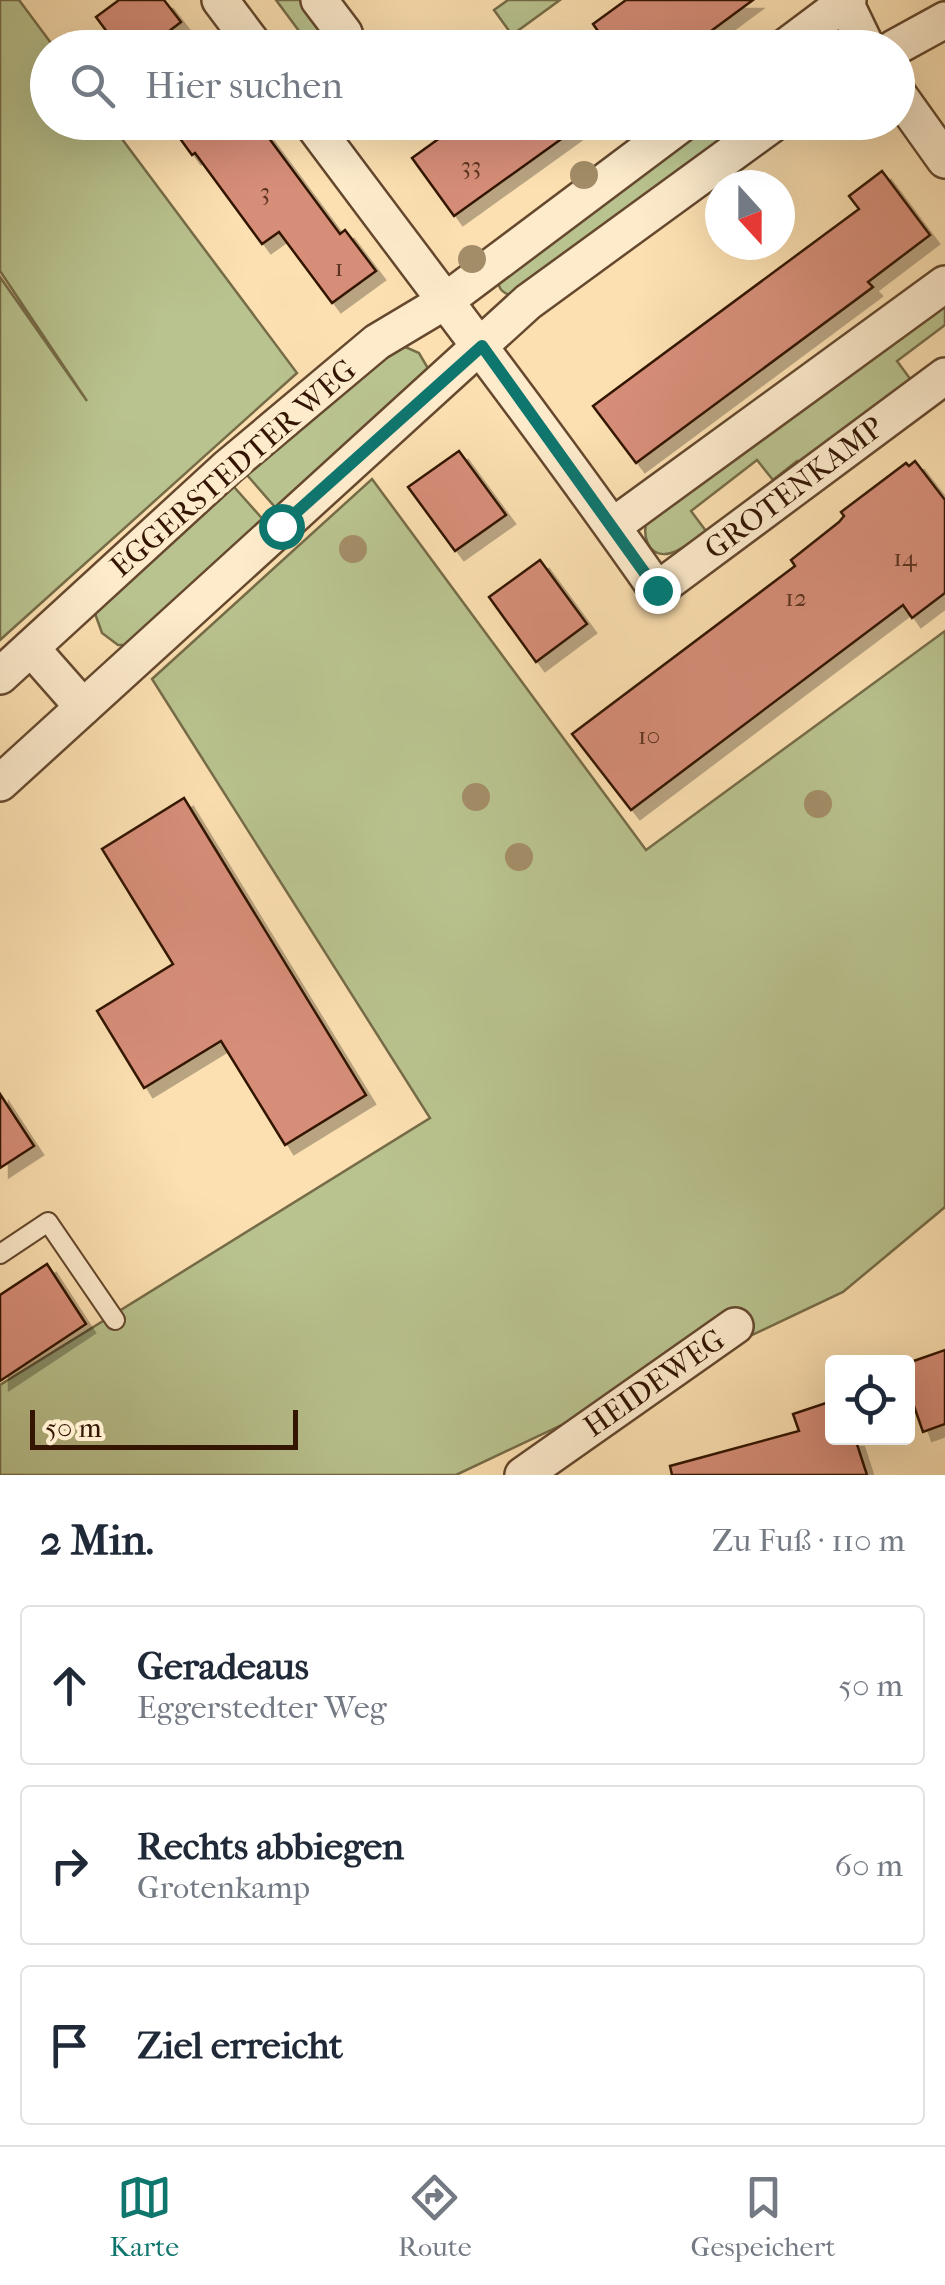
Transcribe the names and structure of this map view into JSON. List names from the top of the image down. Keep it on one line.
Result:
{"streets":{"street":["EGGERSTEDTER WEG","GROTENKAMP","HEIDEWEG"]},"house_numbers":["33","3","1","14","12","10"],"scale_bar":"50 m","north":"bottom","page":{"search":"Hier suchen","scale":"50 m","heading":["2 Min.","Zu Fuß · 110 m"],"list":[["Geradeaus","Eggerstedter Weg","50 m"],["Rechts abbiegen","Grotenkamp","60 m"],"Ziel erreicht"],"nav":["Karte","Route","Gespeichert"]}}
